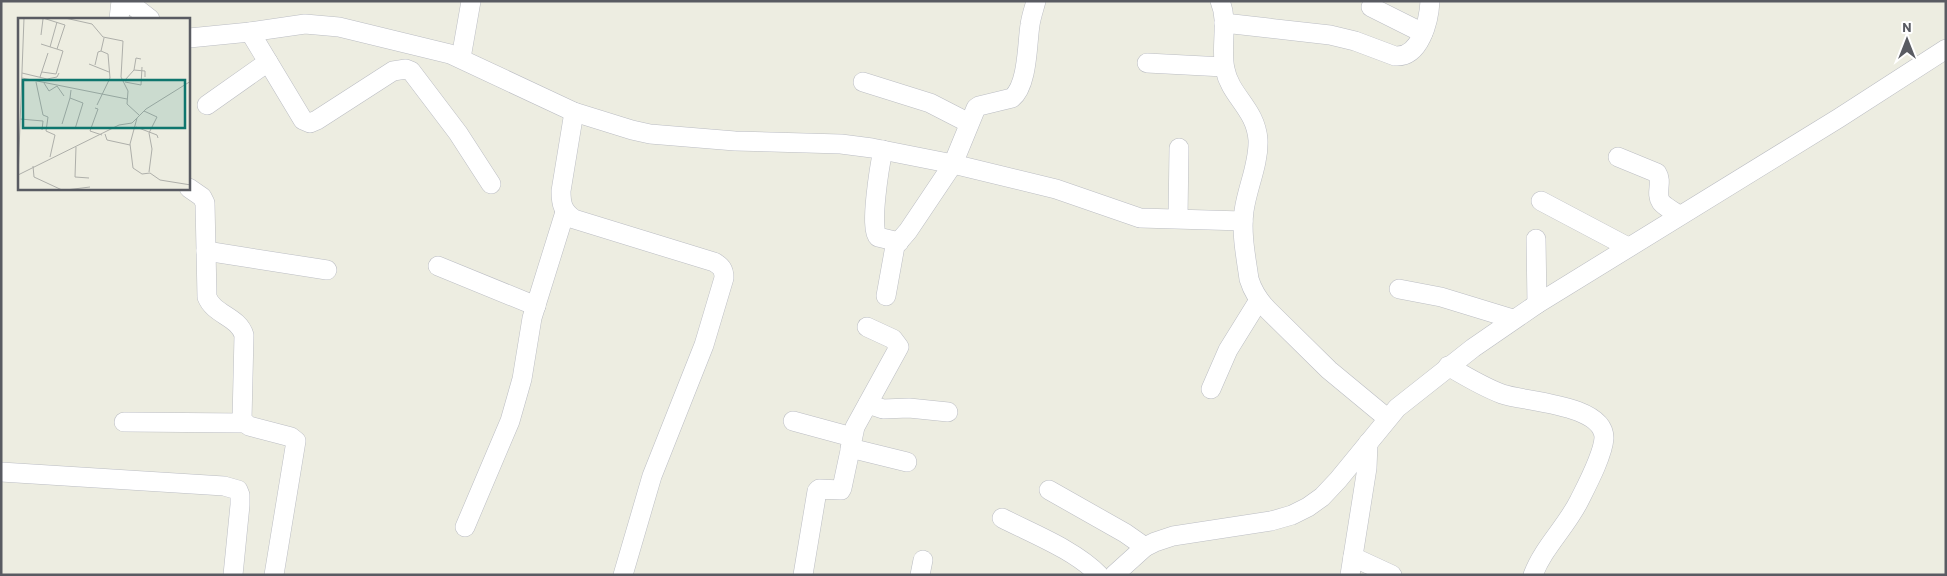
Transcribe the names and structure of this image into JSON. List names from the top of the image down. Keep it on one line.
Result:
{"north":"top"}
